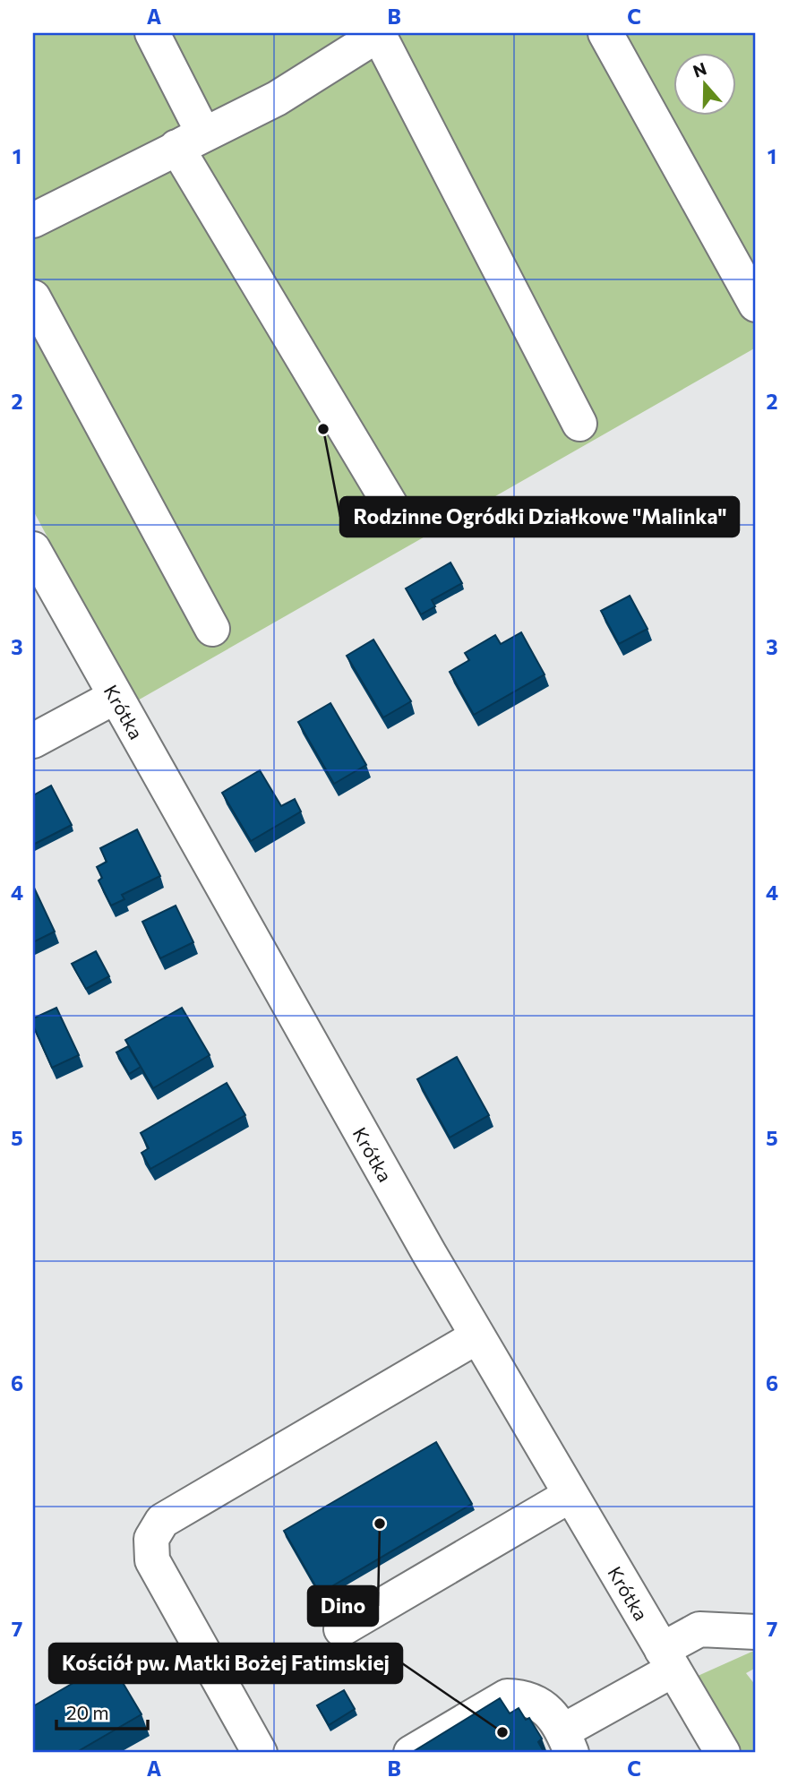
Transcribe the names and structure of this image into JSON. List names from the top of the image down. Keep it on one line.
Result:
{"streets":{"street":["Krótka"]},"places":["Rodzinne Ogródki Działkowe \"Malinka\"","Dino","Kościół pw. Matki Bożej Fatimskiej"],"scale_bar":"20 m","north":"top","grid":{"columns":["A","B","C"],"rows":["1","2","3","4","5","6","7"]}}
